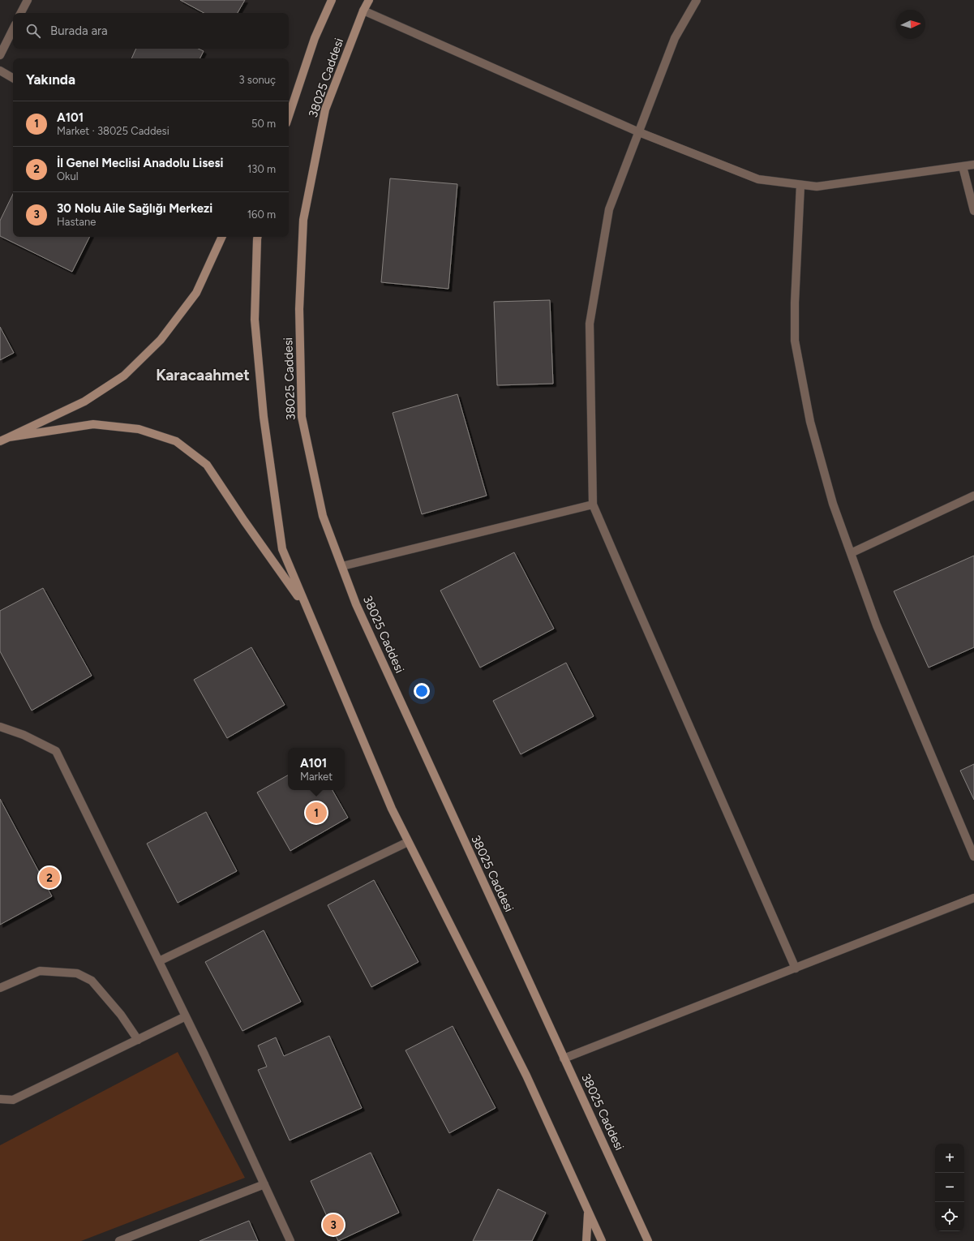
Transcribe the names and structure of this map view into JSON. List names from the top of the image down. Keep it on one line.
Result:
{"streets":{"main road":["38025 Caddesi"]},"districts":["Karacaahmet"],"north":"right","page":{"search":"Burada ara","heading":["Yakında","3 sonuç"],"list":[{"mark":"1","name":"A101","note":"Market · 38025 Caddesi","value":"50 m"},{"mark":"2","name":"İl Genel Meclisi Anadolu Lisesi","note":"Okul","value":"130 m"},{"mark":"3","name":"30 Nolu Aile Sağlığı Merkezi","note":"Hastane","value":"160 m"}],"popup":["A101","Market"],"pins":["1","2","3"],"map_buttons":["+","−"]}}
